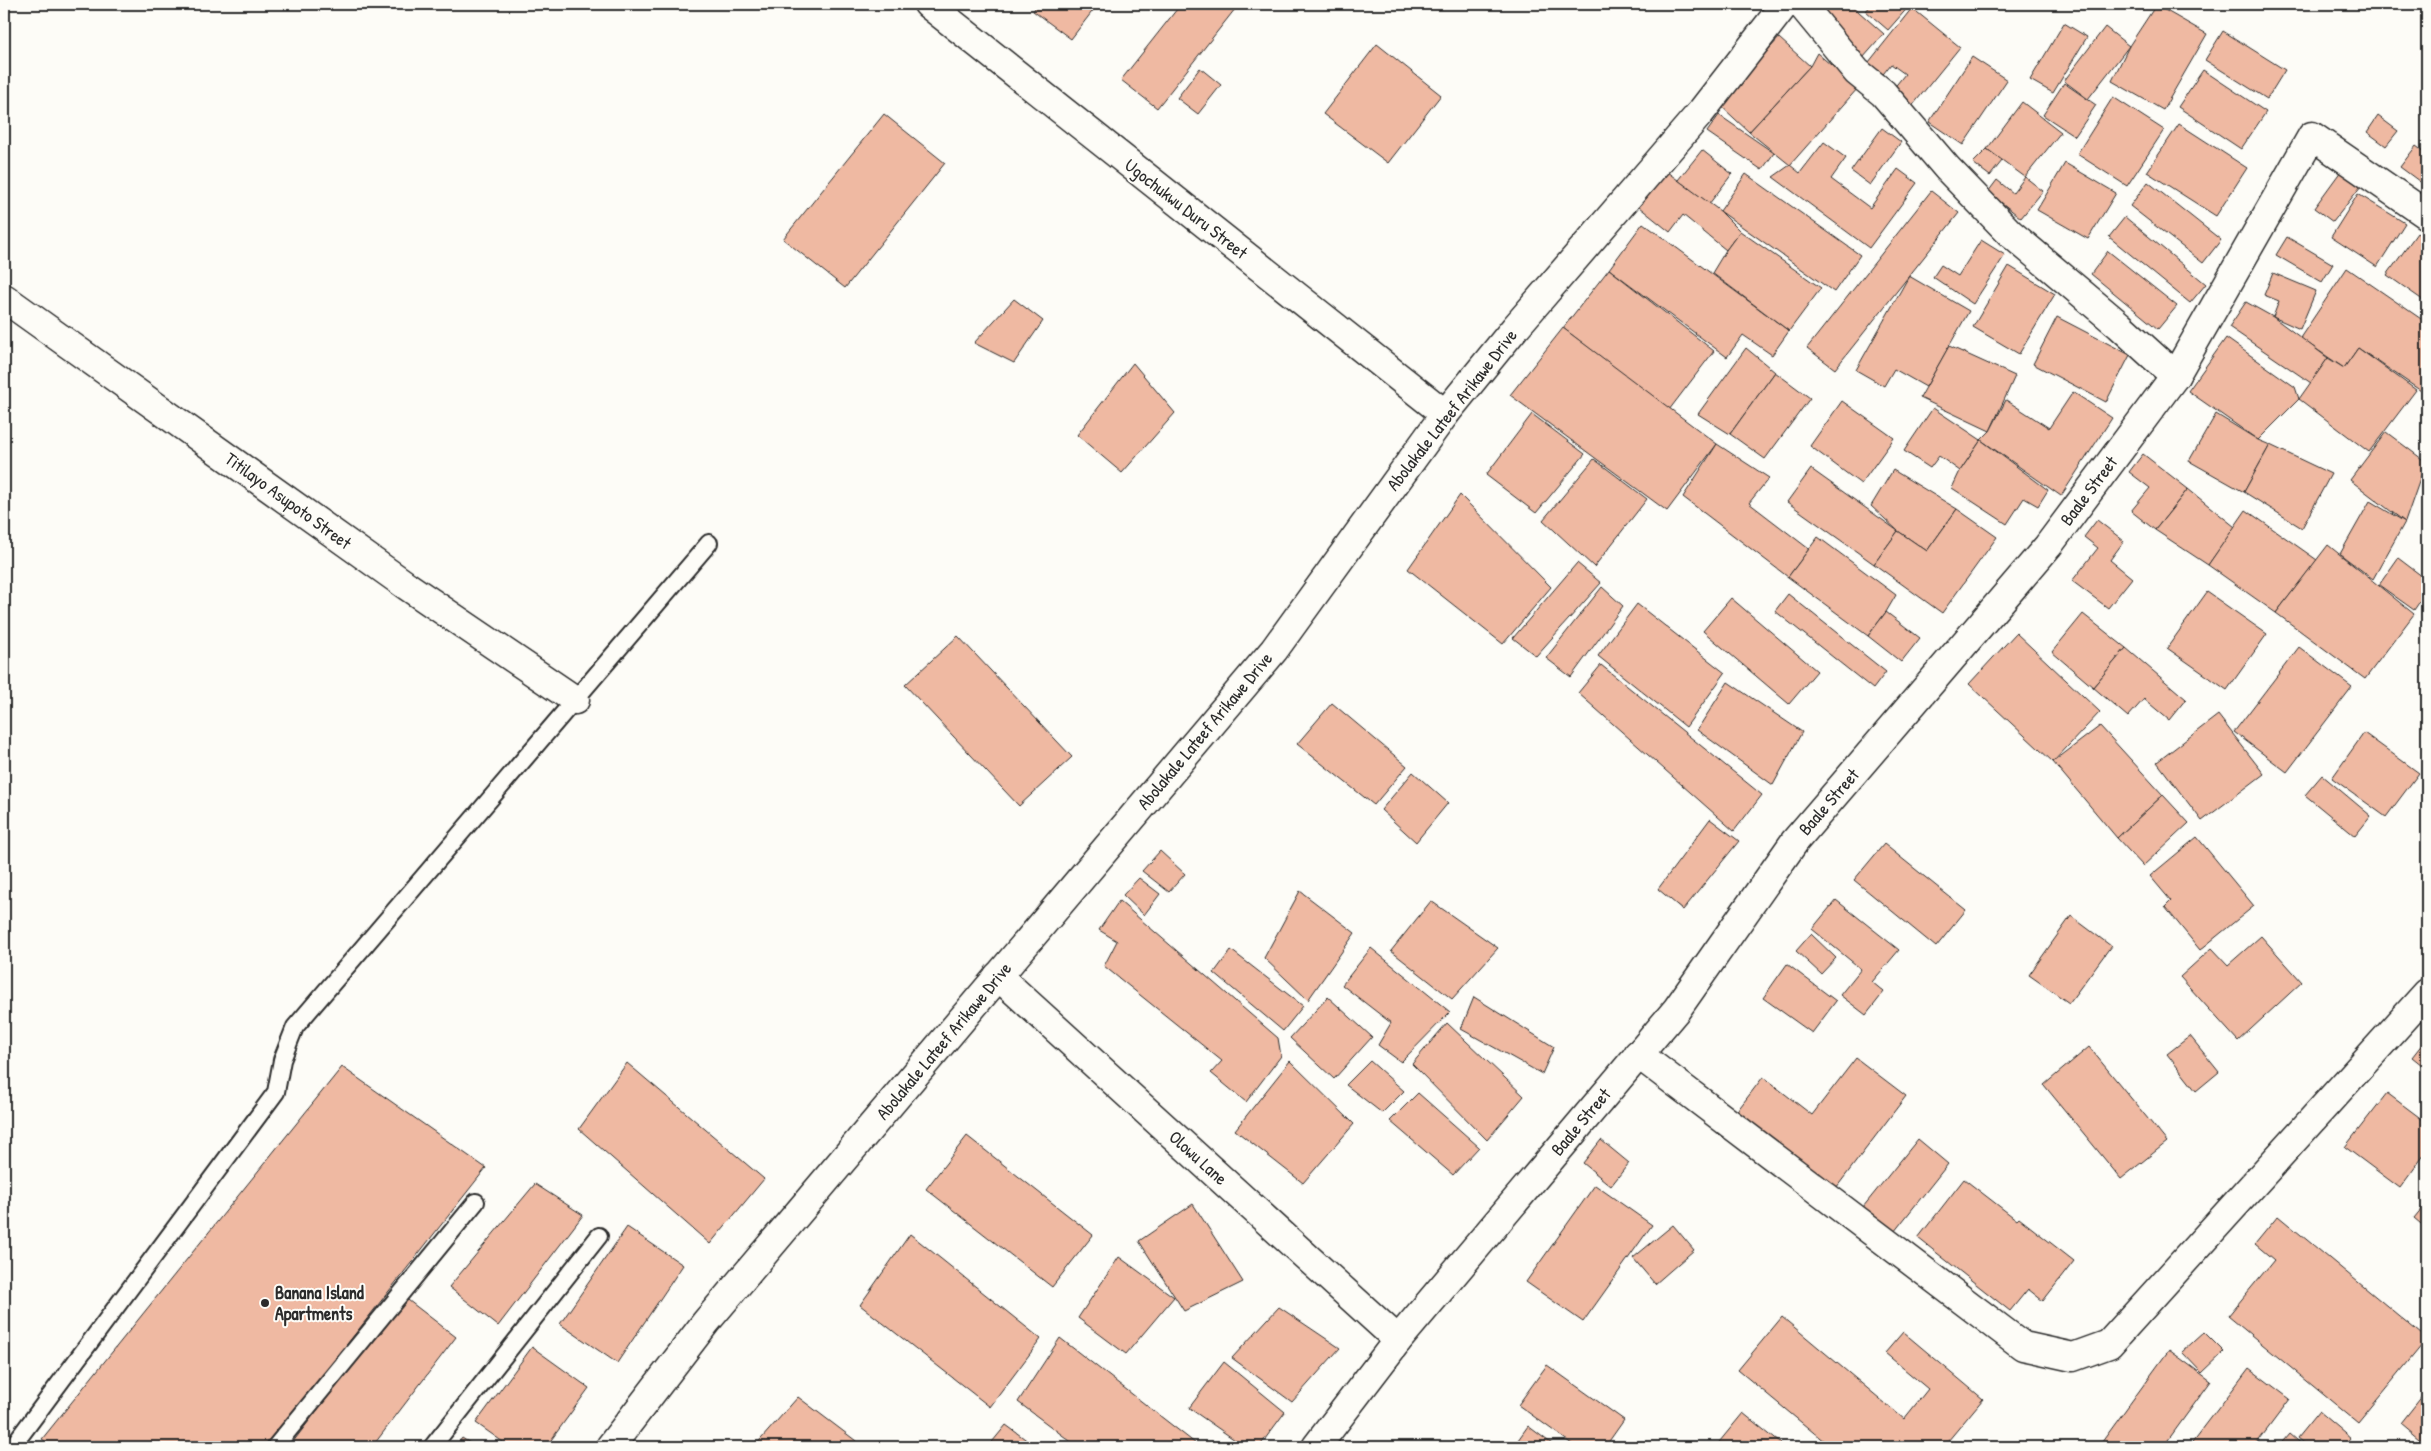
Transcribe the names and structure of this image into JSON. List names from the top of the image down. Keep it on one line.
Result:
{"streets":{"street":["Ugochukwu Duru Street","Abolakale Lateef Arikawe Drive","Baale Street","Titilayo Asupoto Street","Olowu Lane"]},"crossings":[["Ugochukwu Duru Street","Abolakale Lateef Arikawe Drive"],["Abolakale Lateef Arikawe Drive","Olowu Lane"],["Baale Street","Olowu Lane"]],"places":["Banana Island Apartments"]}
